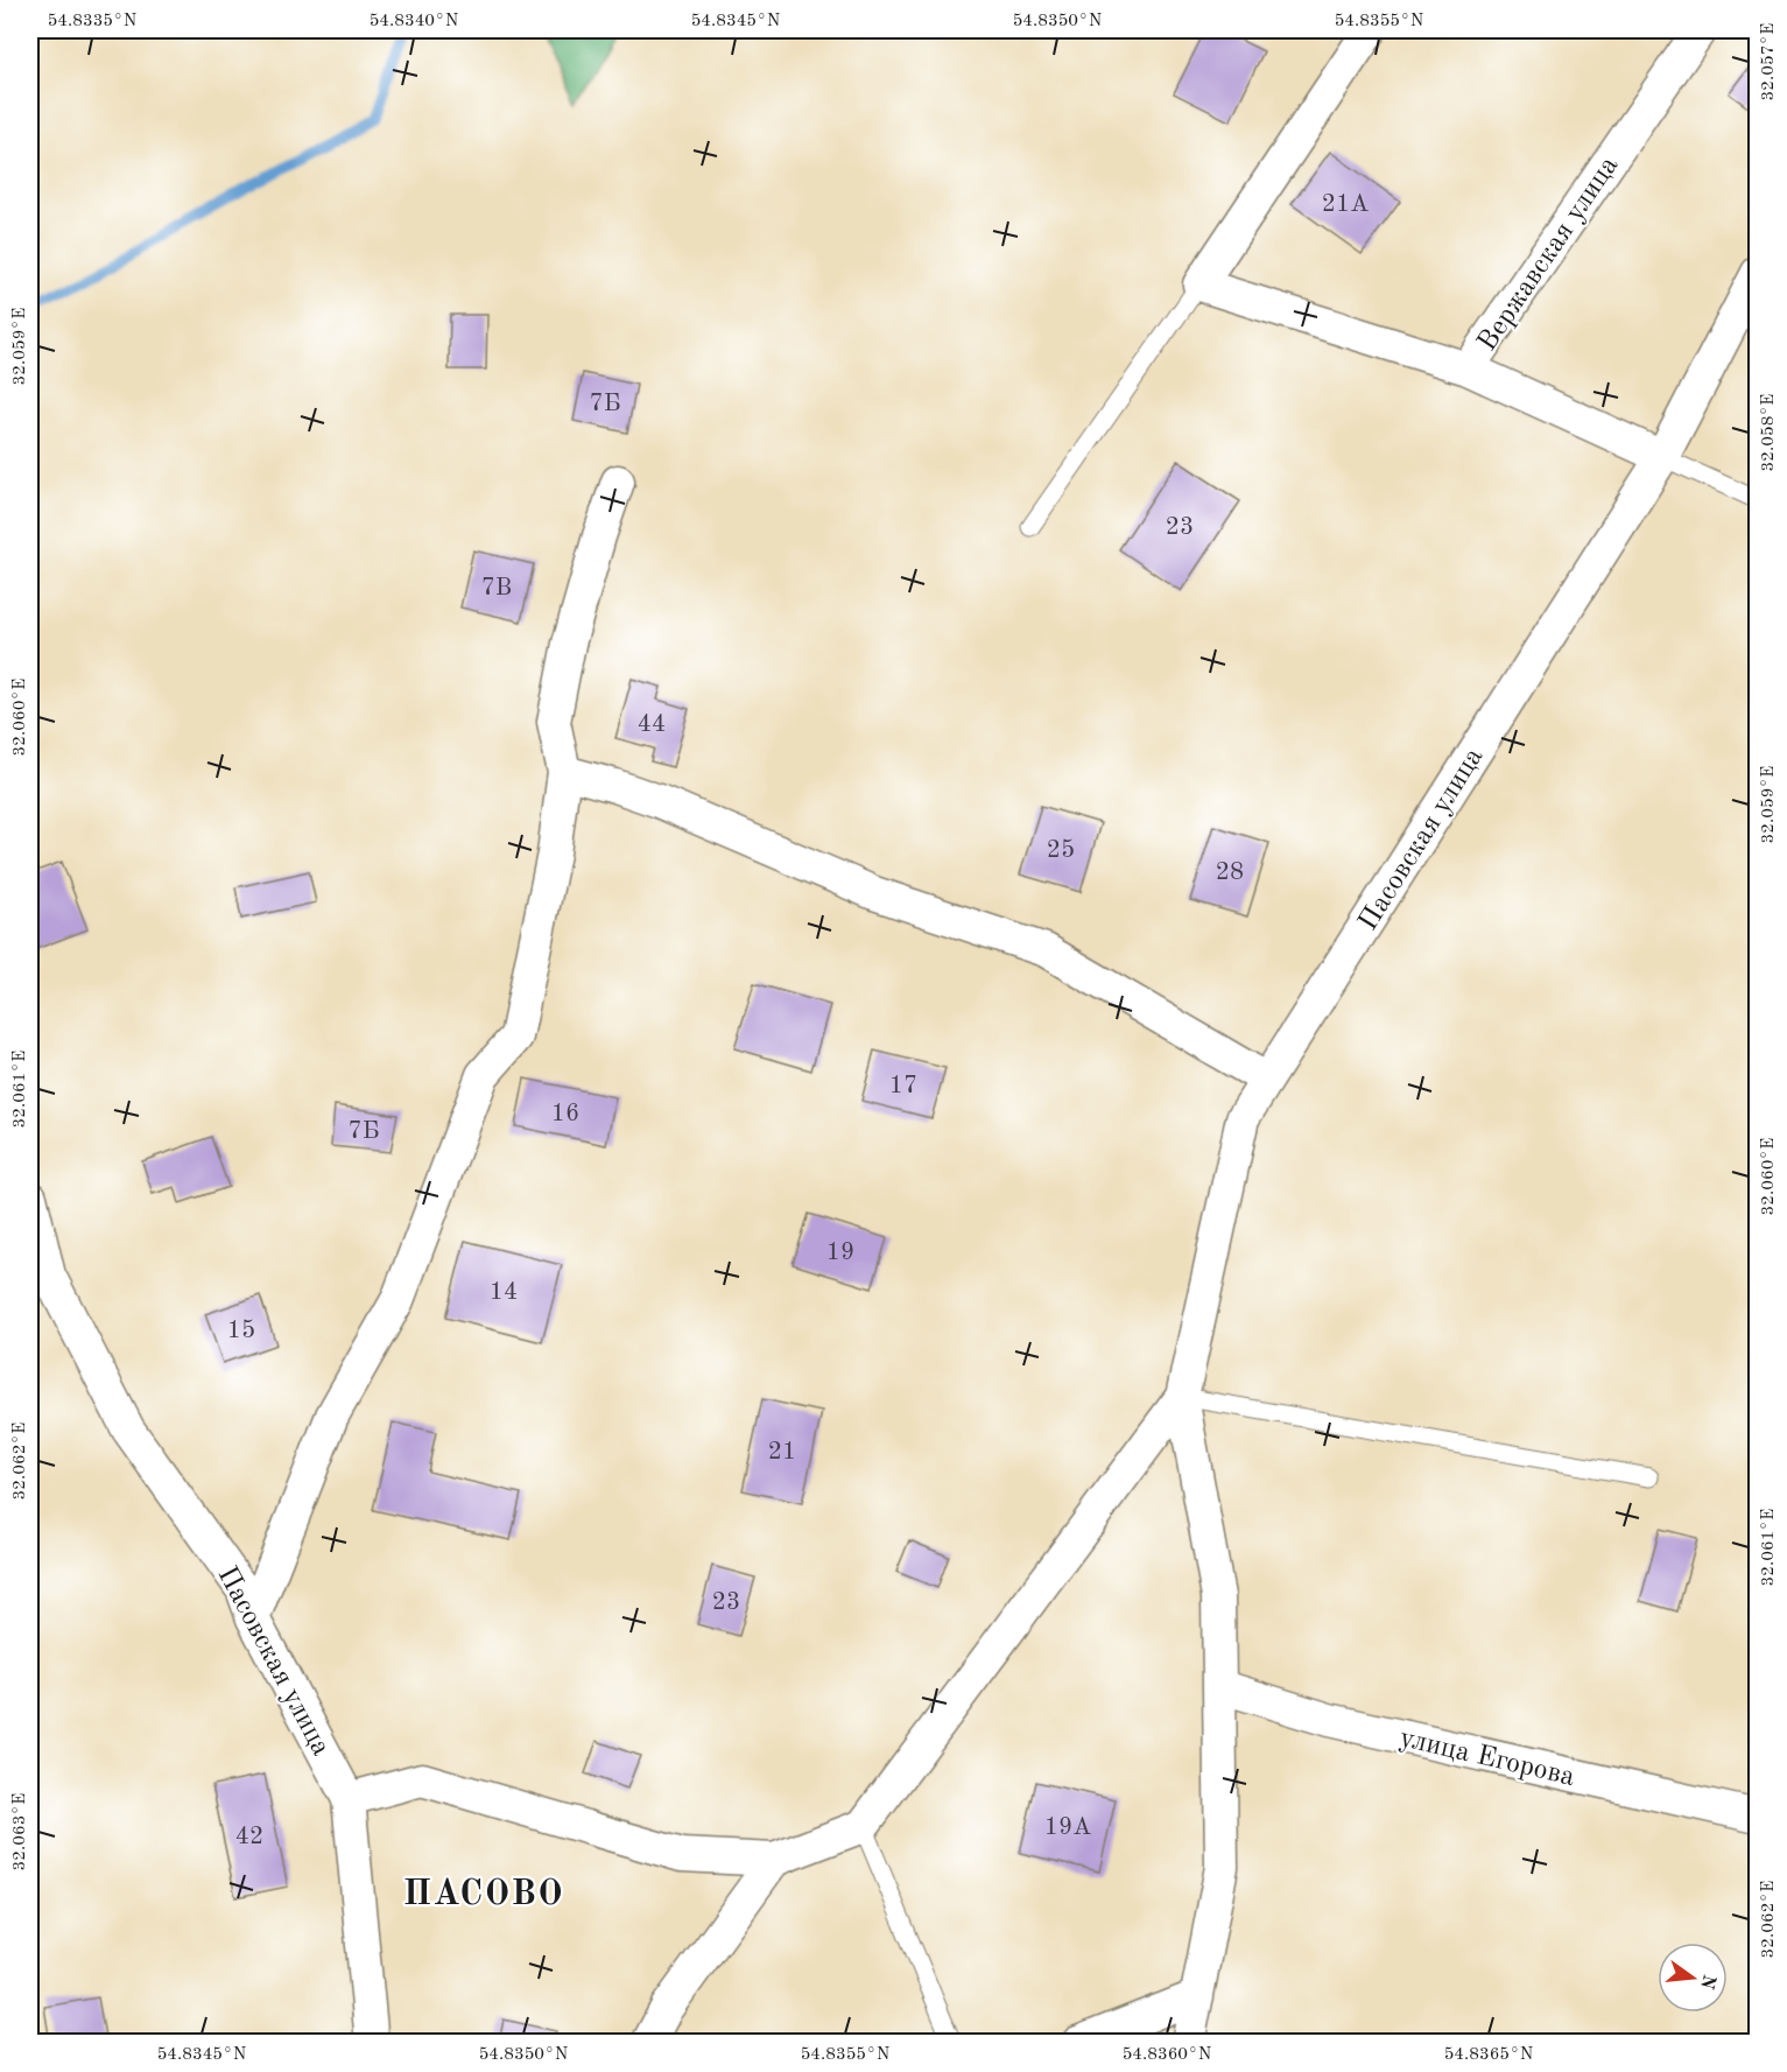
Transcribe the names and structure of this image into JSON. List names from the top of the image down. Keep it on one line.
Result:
{"streets":{"street":["Вержавская улица","Пасовская улица","улица Егорова"]},"crossings":[["Вержавская улица","Пасовская улица"]],"districts":["ПАСОВО"],"house_numbers":["21А","7Б","23","7В","44","25","28","17","16","7Б","19","14","15","21","23","19А","42"],"north":"right","coordinates":["54.8335°N","54.8340°N","54.8345°N","54.8350°N","54.8355°N","32.057°E","32.059°E","32.058°E","32.060°E","32.061°E","32.062°E","32.063°E","54.8360°N","54.8365°N"]}
